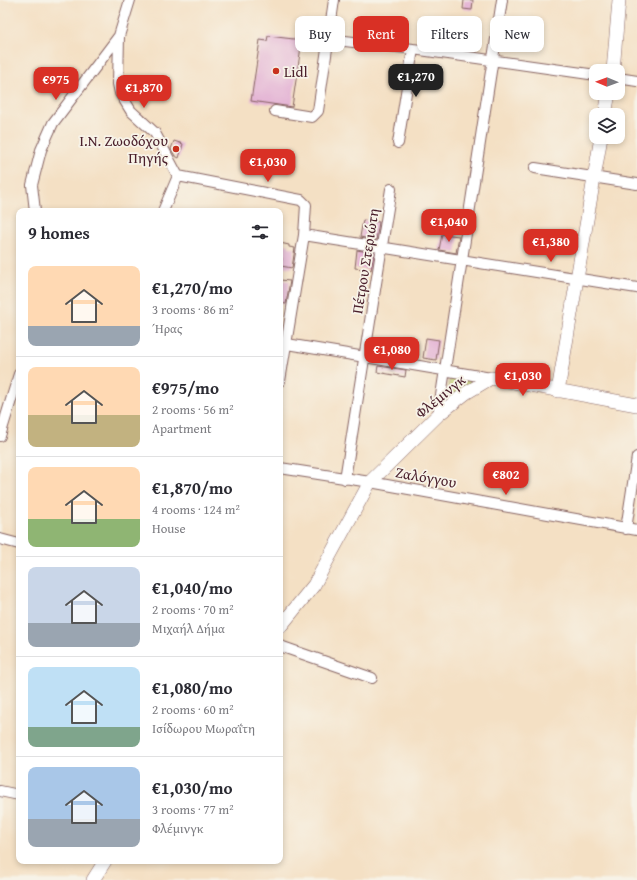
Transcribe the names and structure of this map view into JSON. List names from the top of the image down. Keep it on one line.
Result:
{"streets":{"street":["Πέτρου Στεριώτη","Φλέμινγκ","Ζαλόγγου"]},"crossings":[["Πέτρου Στεριώτη","Ζαλόγγου"],["Φλέμινγκ","Ζαλόγγου"]],"places":["Lidl","Ι.Ν. Ζωοδόχου Πηγής"],"north":"left","page":{"chip":["Buy","Rent","Filters","New"],"price":["€1,270","€975","€1,870","€1,030","€1,040","€1,380","€1,080","€1,030","€802"],"heading":"9 homes","list":[{"name":"€1,270/mo","note":"3 rooms · 86 m² · Ήρας"},{"name":"€975/mo","note":"2 rooms · 56 m² · Apartment"},{"name":"€1,870/mo","note":"4 rooms · 124 m² · House"},{"name":"€1,040/mo","note":"2 rooms · 70 m² · Μιχαήλ Δήμα"},{"name":"€1,080/mo","note":"2 rooms · 60 m² · Ισίδωρου Μωραΐτη"},{"name":"€1,030/mo","note":"3 rooms · 77 m² · Φλέμινγκ"}]}}
